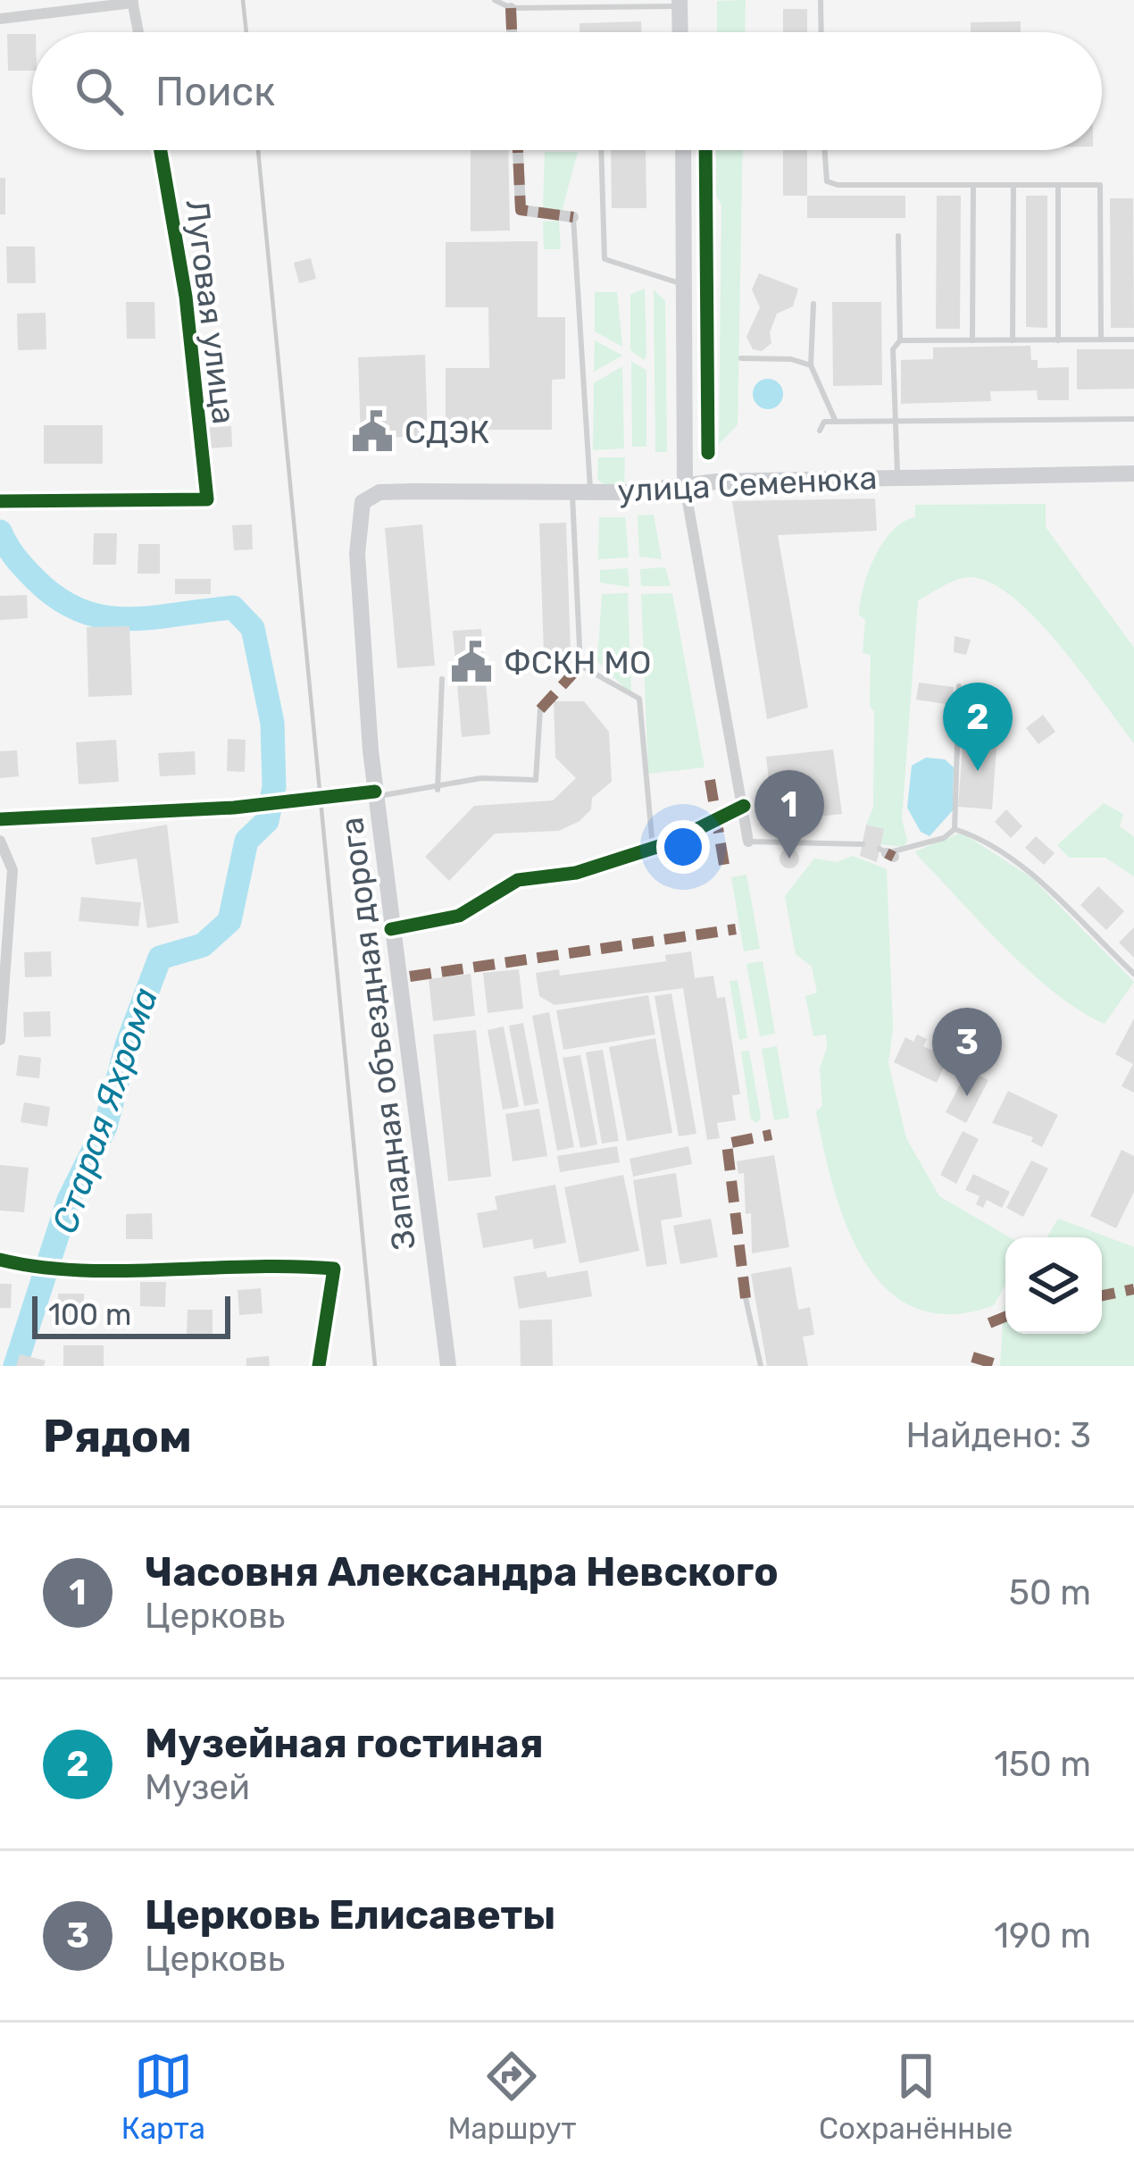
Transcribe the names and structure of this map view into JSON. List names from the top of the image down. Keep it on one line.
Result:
{"streets":{"main road":["улица Семенюка","Западная объездная дорога"],"street":["Луговая улица"]},"crossings":[["улица Семенюка","Западная объездная дорога"]],"water":["Старая Яхрома"],"places":{"public building":["СДЭК","ФСКН МО"]},"scale_bar":"100 m","page":{"search":"Поиск","pins":["2","1","3"],"scale":"100 m","heading":["Рядом","Найдено: 3"],"list":[{"mark":"1","name":"Часовня Александра Невского","note":"Церковь","value":"50 m"},{"mark":"2","name":"Музейная гостиная","note":"Музей","value":"150 m"},{"mark":"3","name":"Церковь Елиcаветы","note":"Церковь","value":"190 m"}],"nav":["Карта","Маршрут","Сохранённые"]}}
